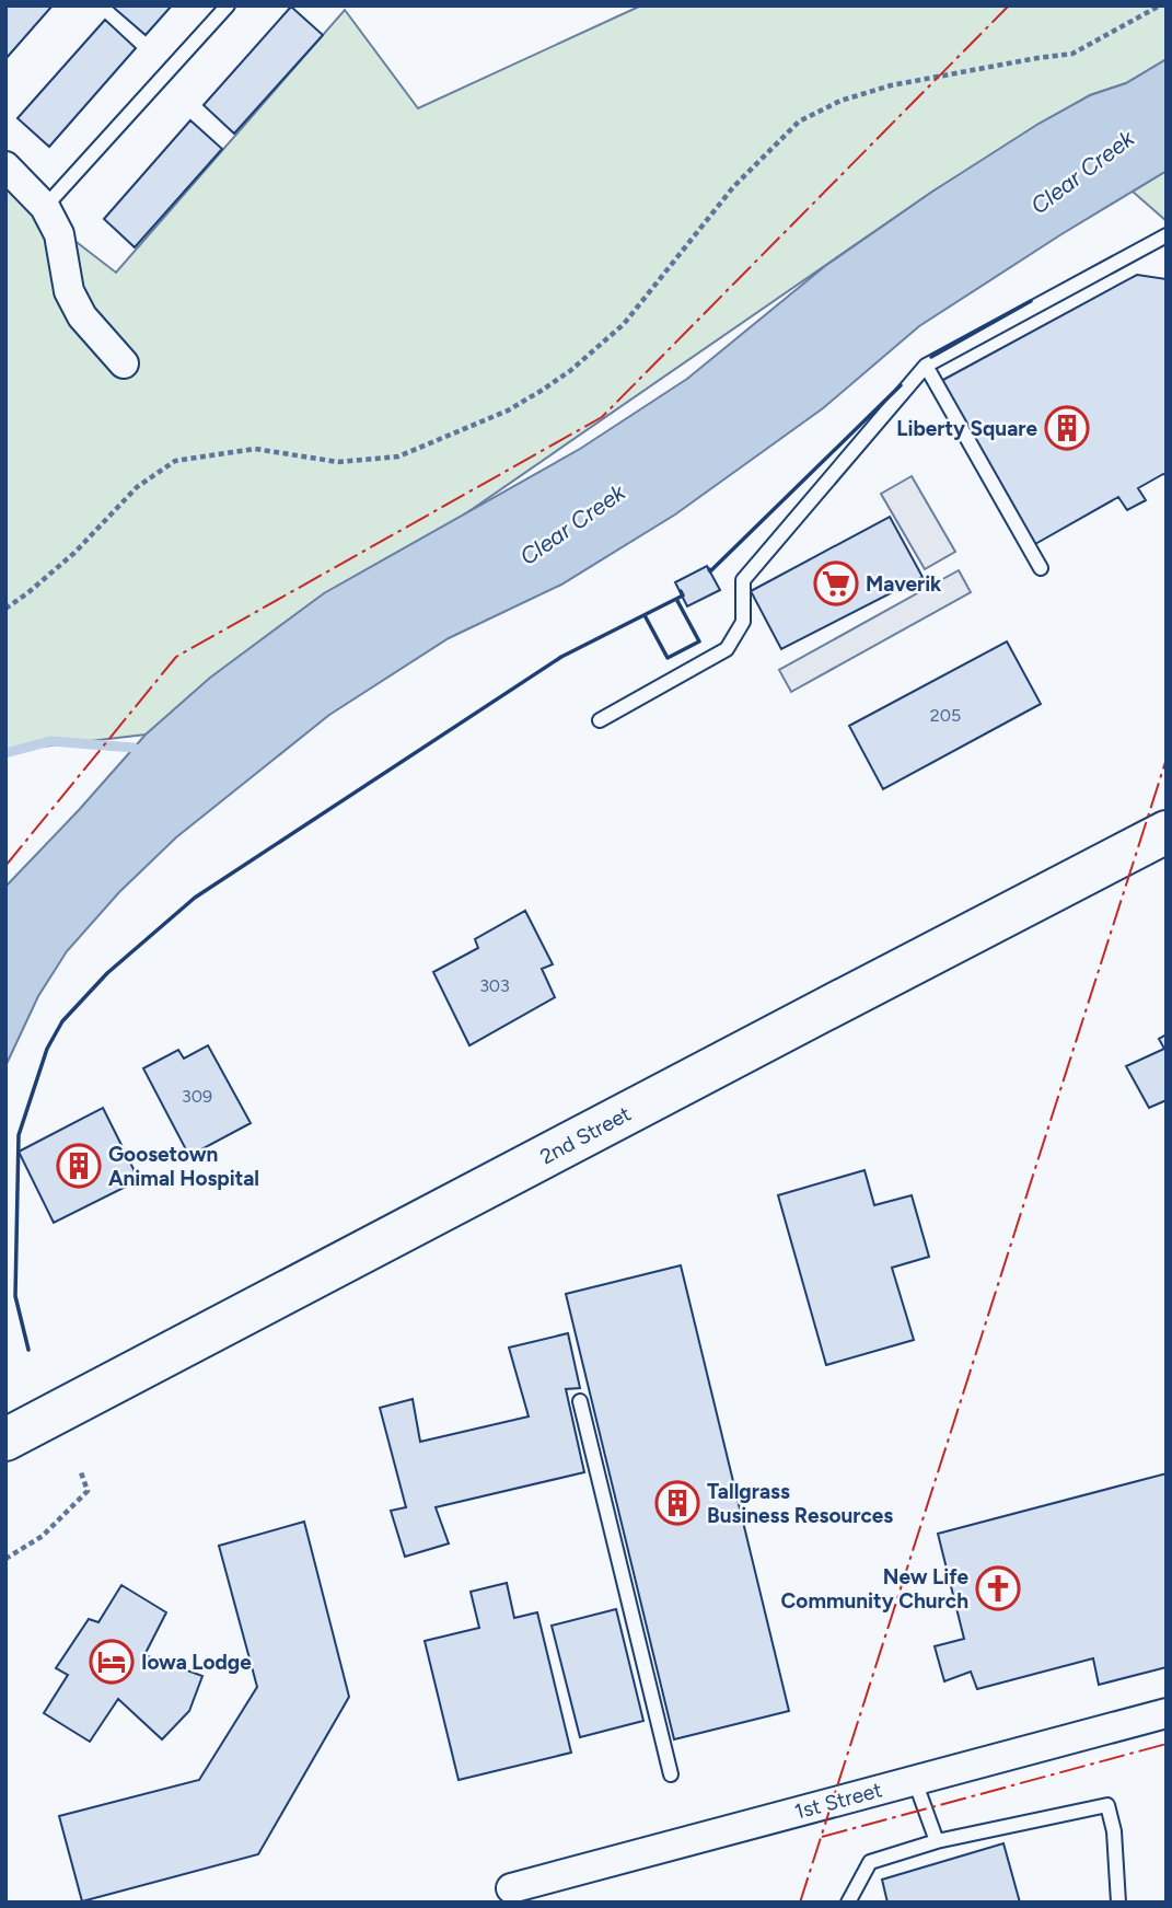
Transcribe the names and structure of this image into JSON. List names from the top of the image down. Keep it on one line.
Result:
{"streets":{"main road":["2nd Street"],"street":["1st Street"]},"water":["Clear Creek"],"places":{"building":["Liberty Square","Goosetown Animal Hospital","Tallgrass Business Resources"],"supermarket":["Maverik"],"church":["New Life Community Church"],"hotel":["Iowa Lodge"]},"house_numbers":["205","303","309"]}
